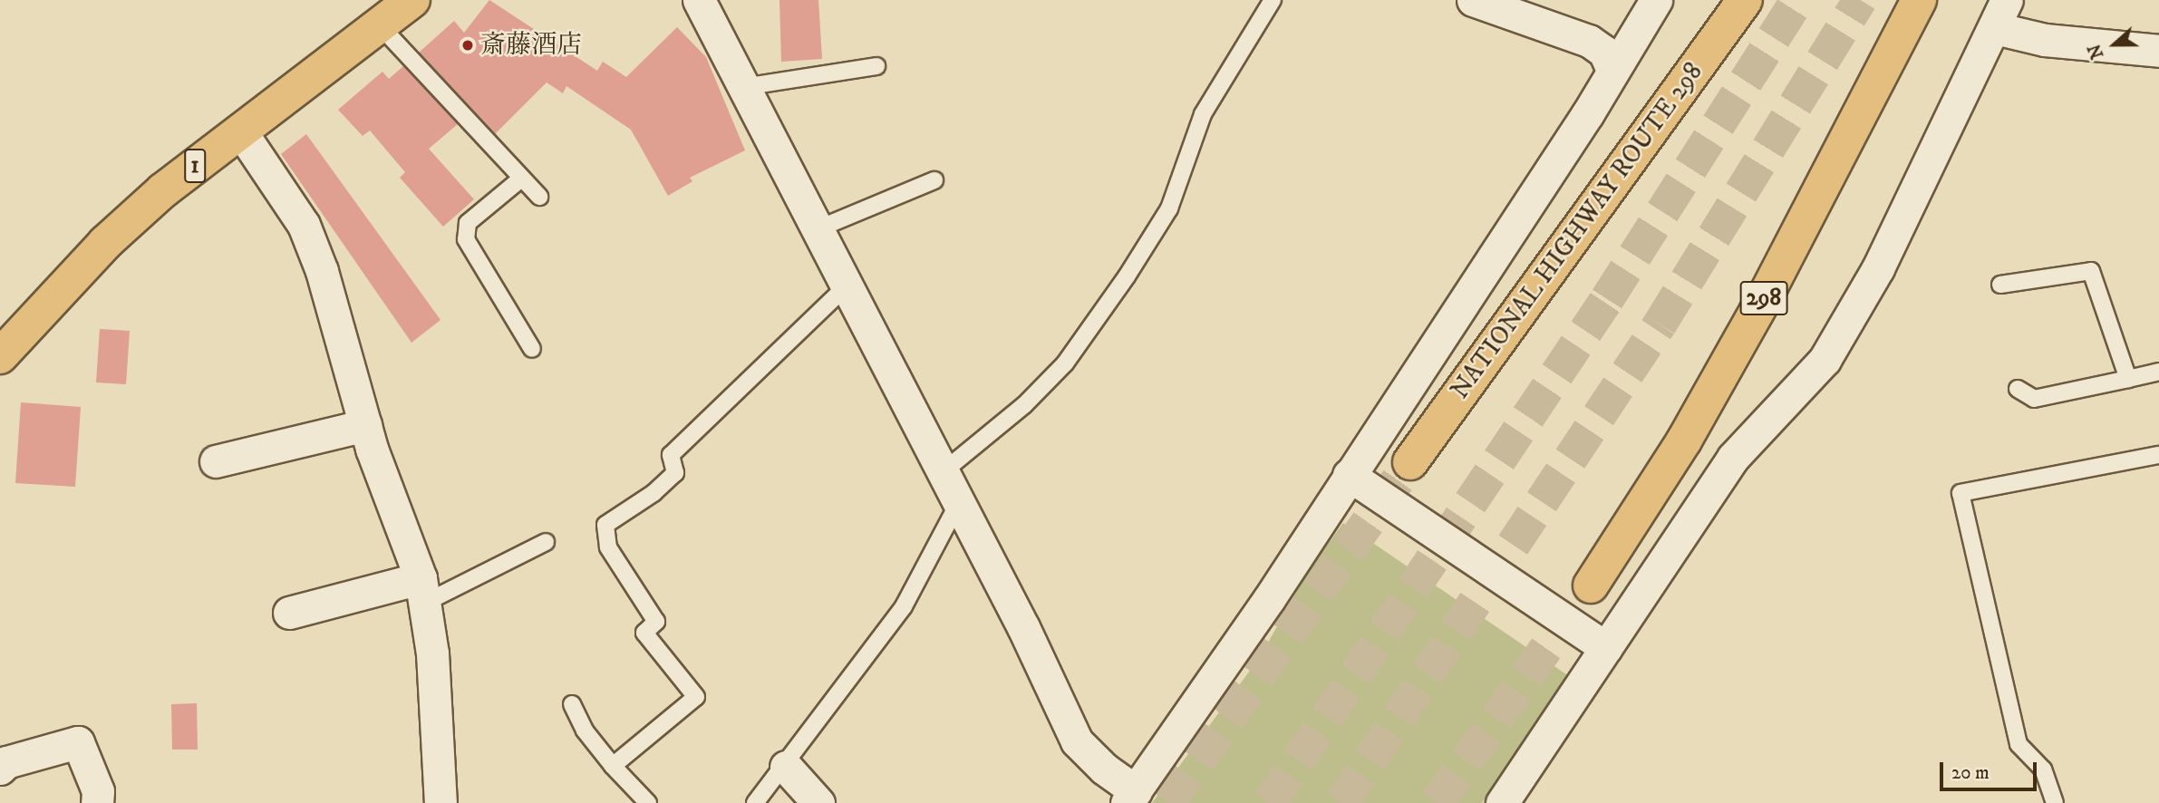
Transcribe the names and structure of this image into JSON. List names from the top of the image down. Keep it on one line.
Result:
{"streets":{"main road":["1","NATIONAL HIGHWAY ROUTE 298","298"]},"places":["斎藤酒店"],"scale_bar":"20 m","north":"left"}
